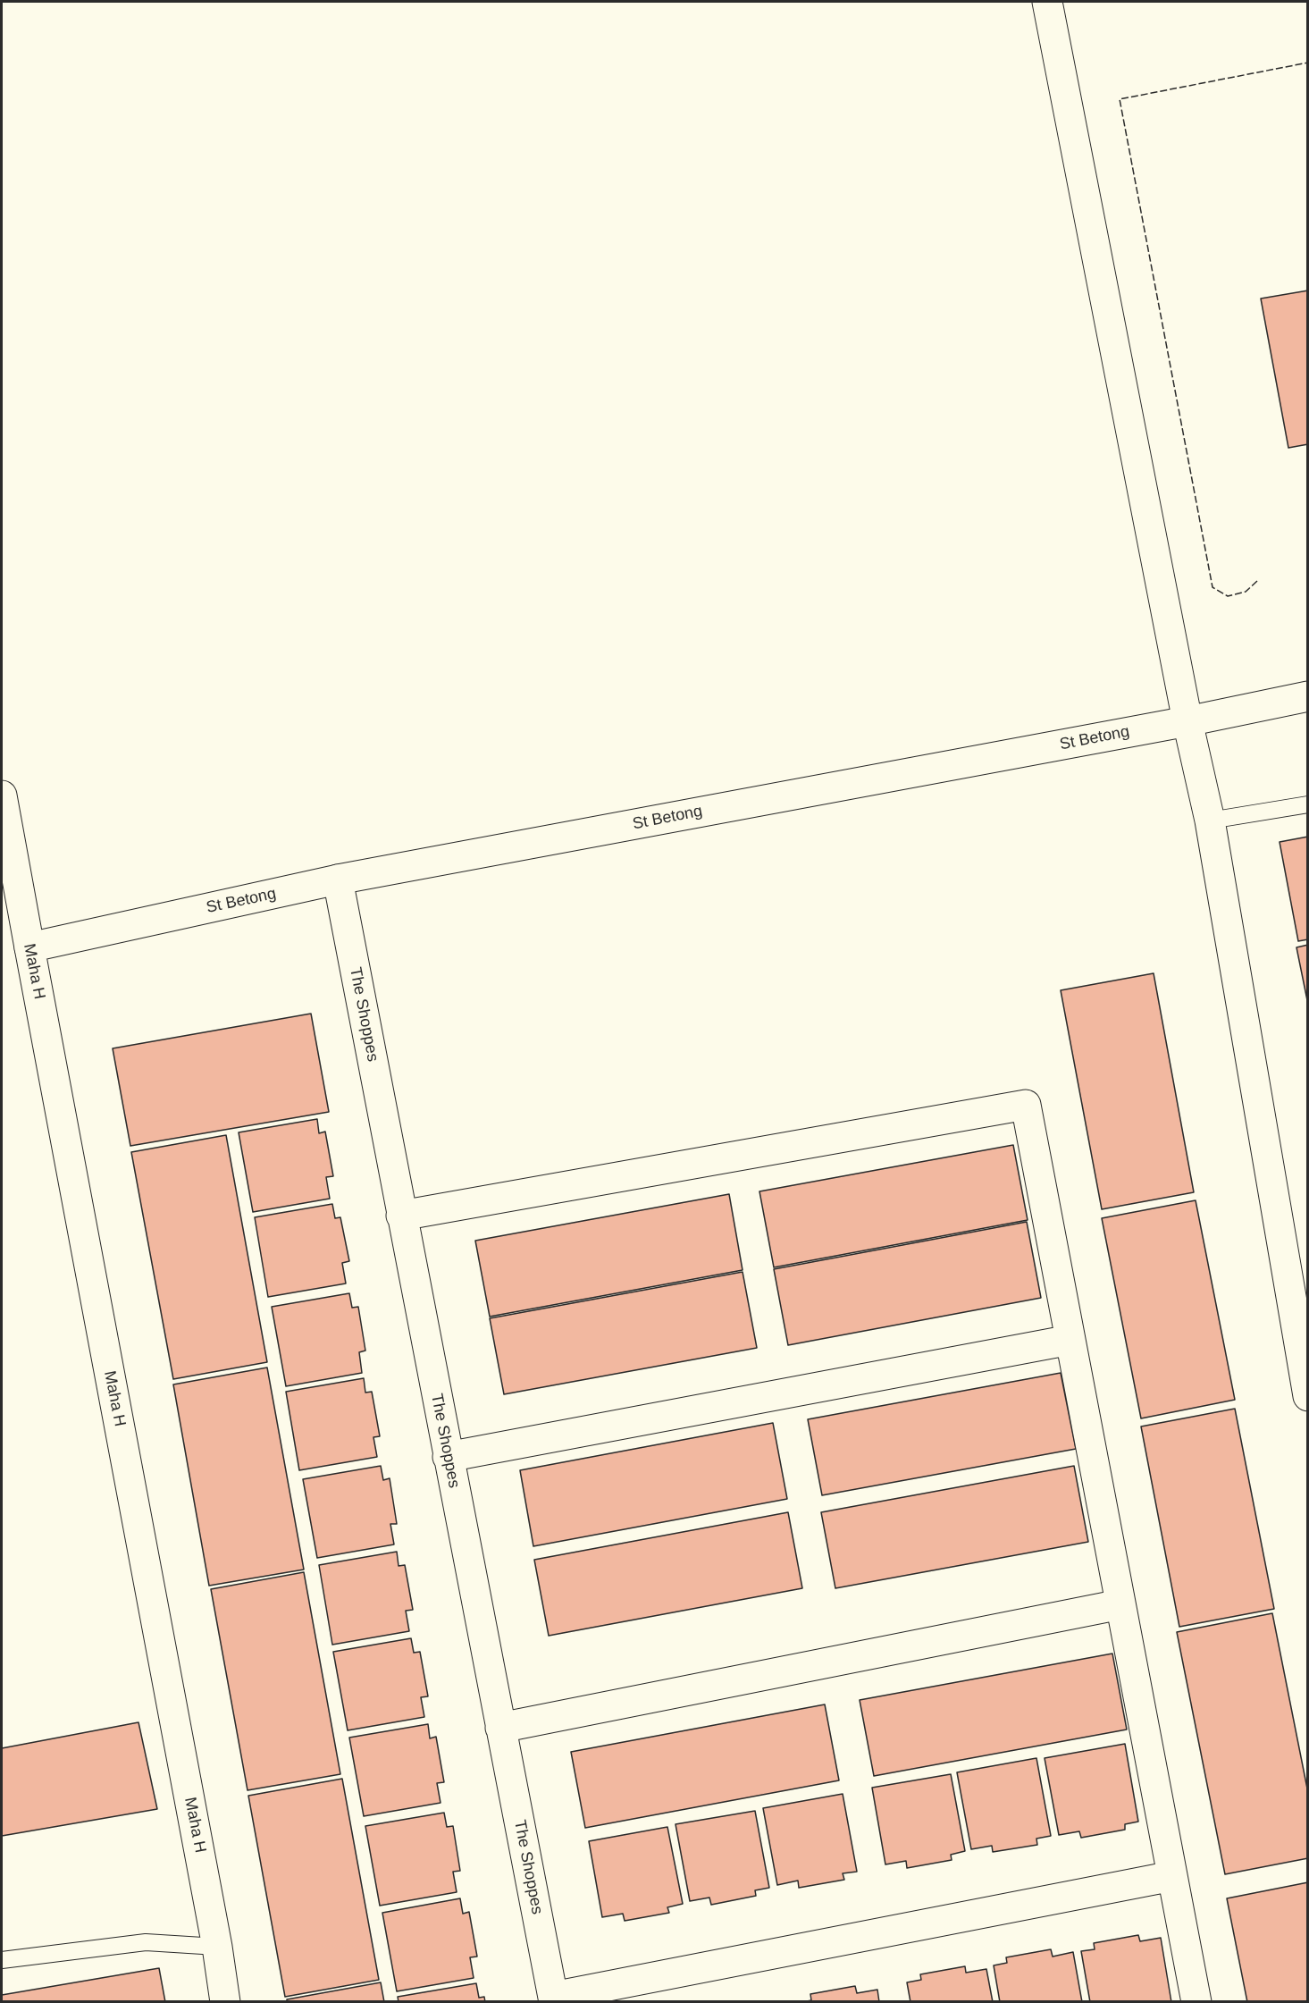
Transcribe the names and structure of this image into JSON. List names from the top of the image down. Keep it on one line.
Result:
{"streets":{"street":["St Betong","Maha H","The Shoppes"]},"crossings":[["St Betong","Maha H"],["St Betong","The Shoppes"]]}
